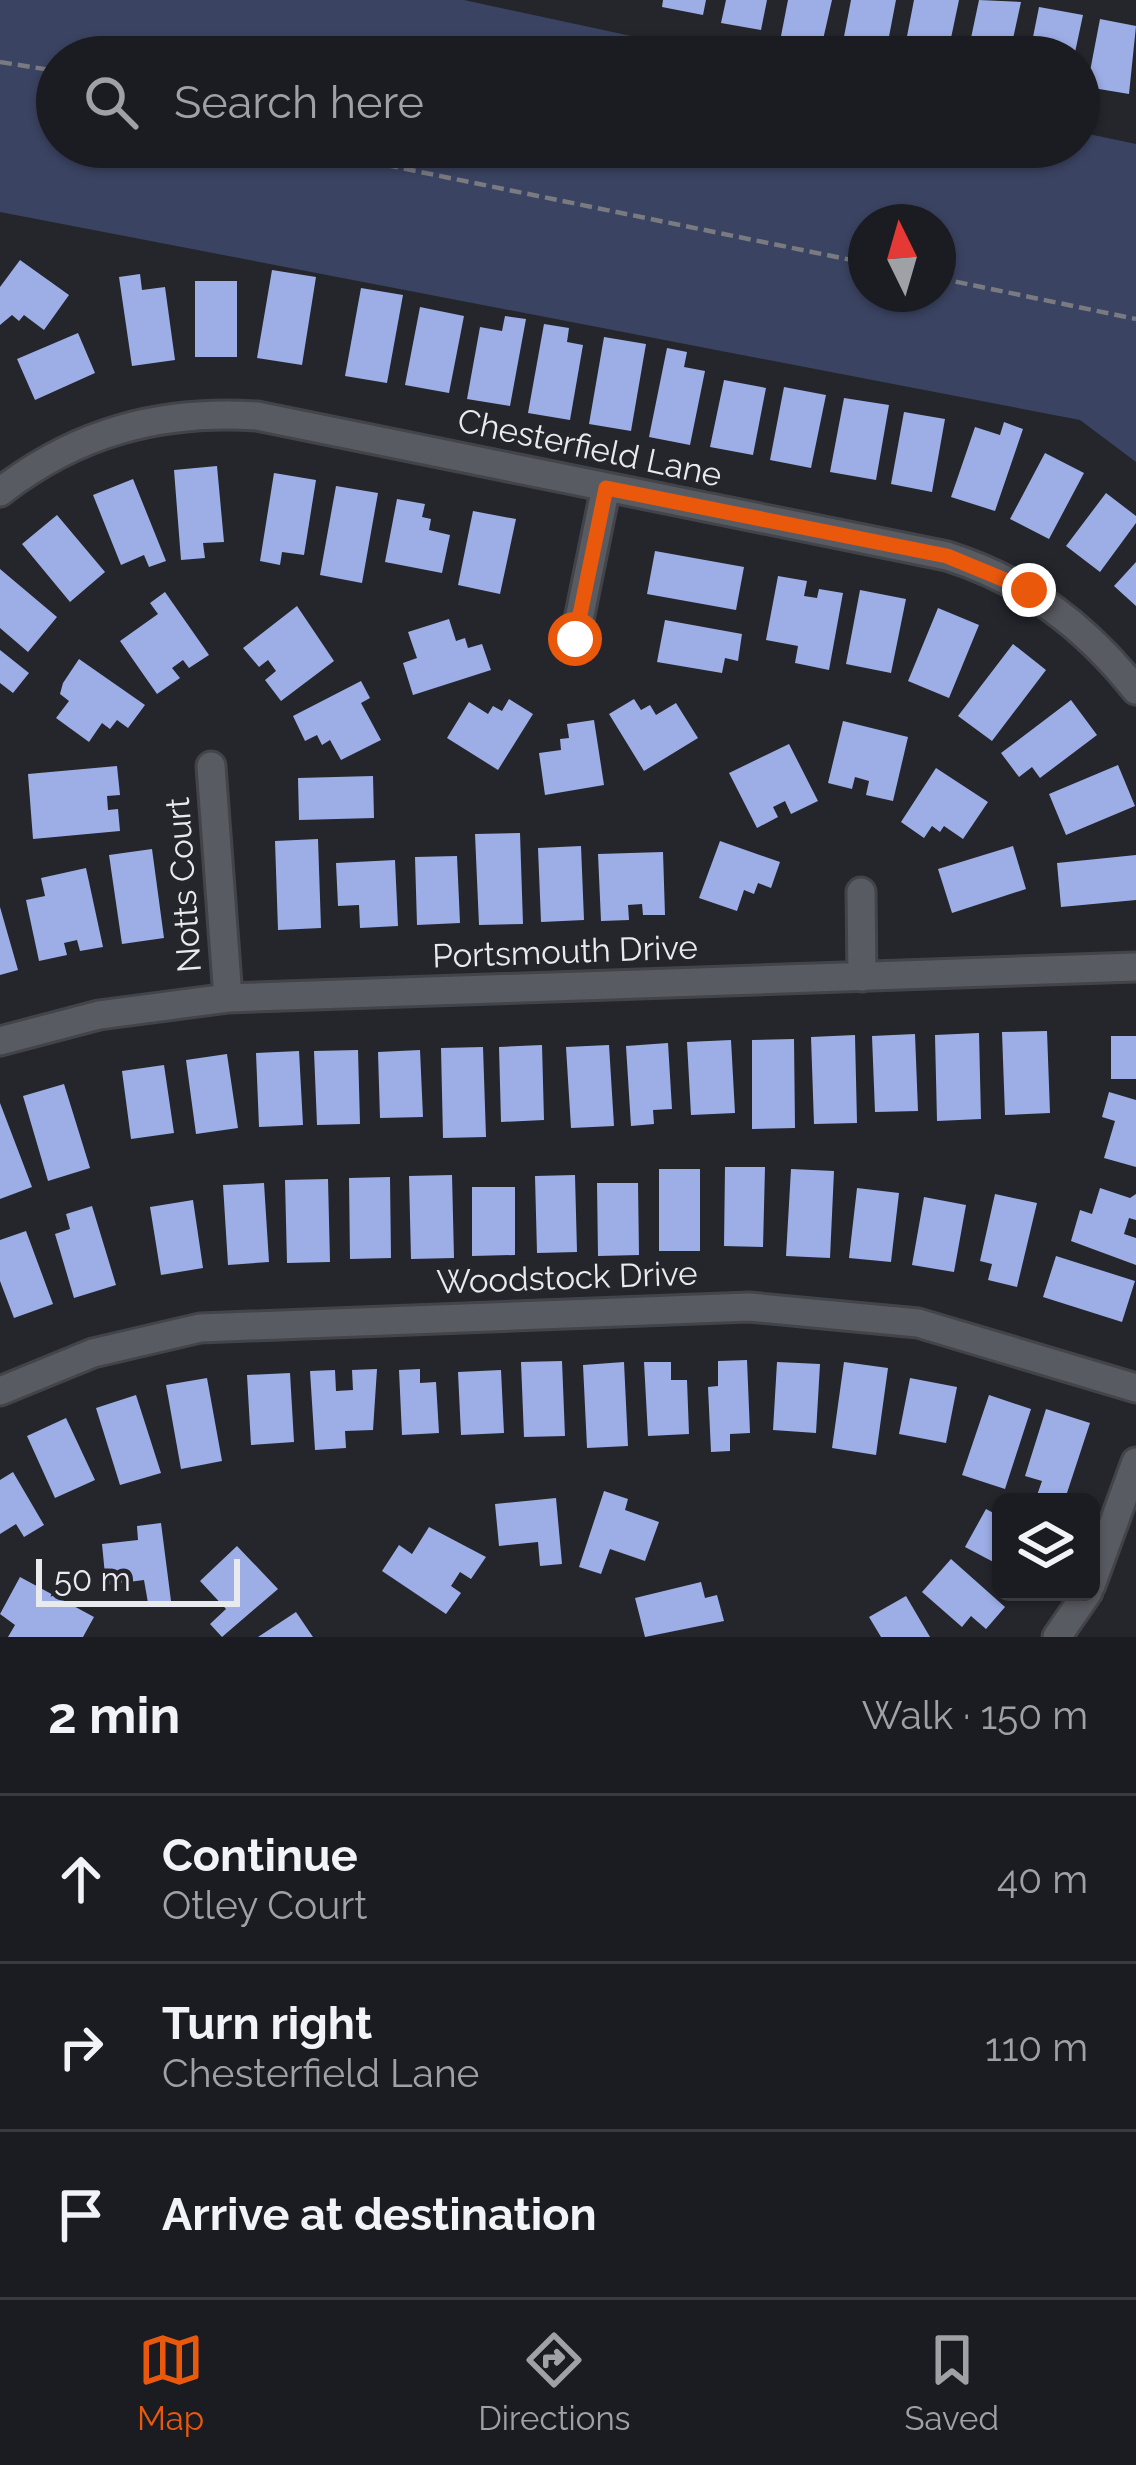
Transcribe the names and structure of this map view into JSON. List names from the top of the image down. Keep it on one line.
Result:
{"streets":{"street":["Chesterfield Lane","Notts Court","Portsmouth Drive","Woodstock Drive"]},"crossings":[["Notts Court","Portsmouth Drive"]],"scale_bar":"50 m","north":"top","page":{"search":"Search here","scale":"50 m","heading":["2 min","Walk · 150 m"],"list":[["Continue","Otley Court","40 m"],["Turn right","Chesterfield Lane","110 m"],"Arrive at destination"],"nav":["Map","Directions","Saved"]}}
